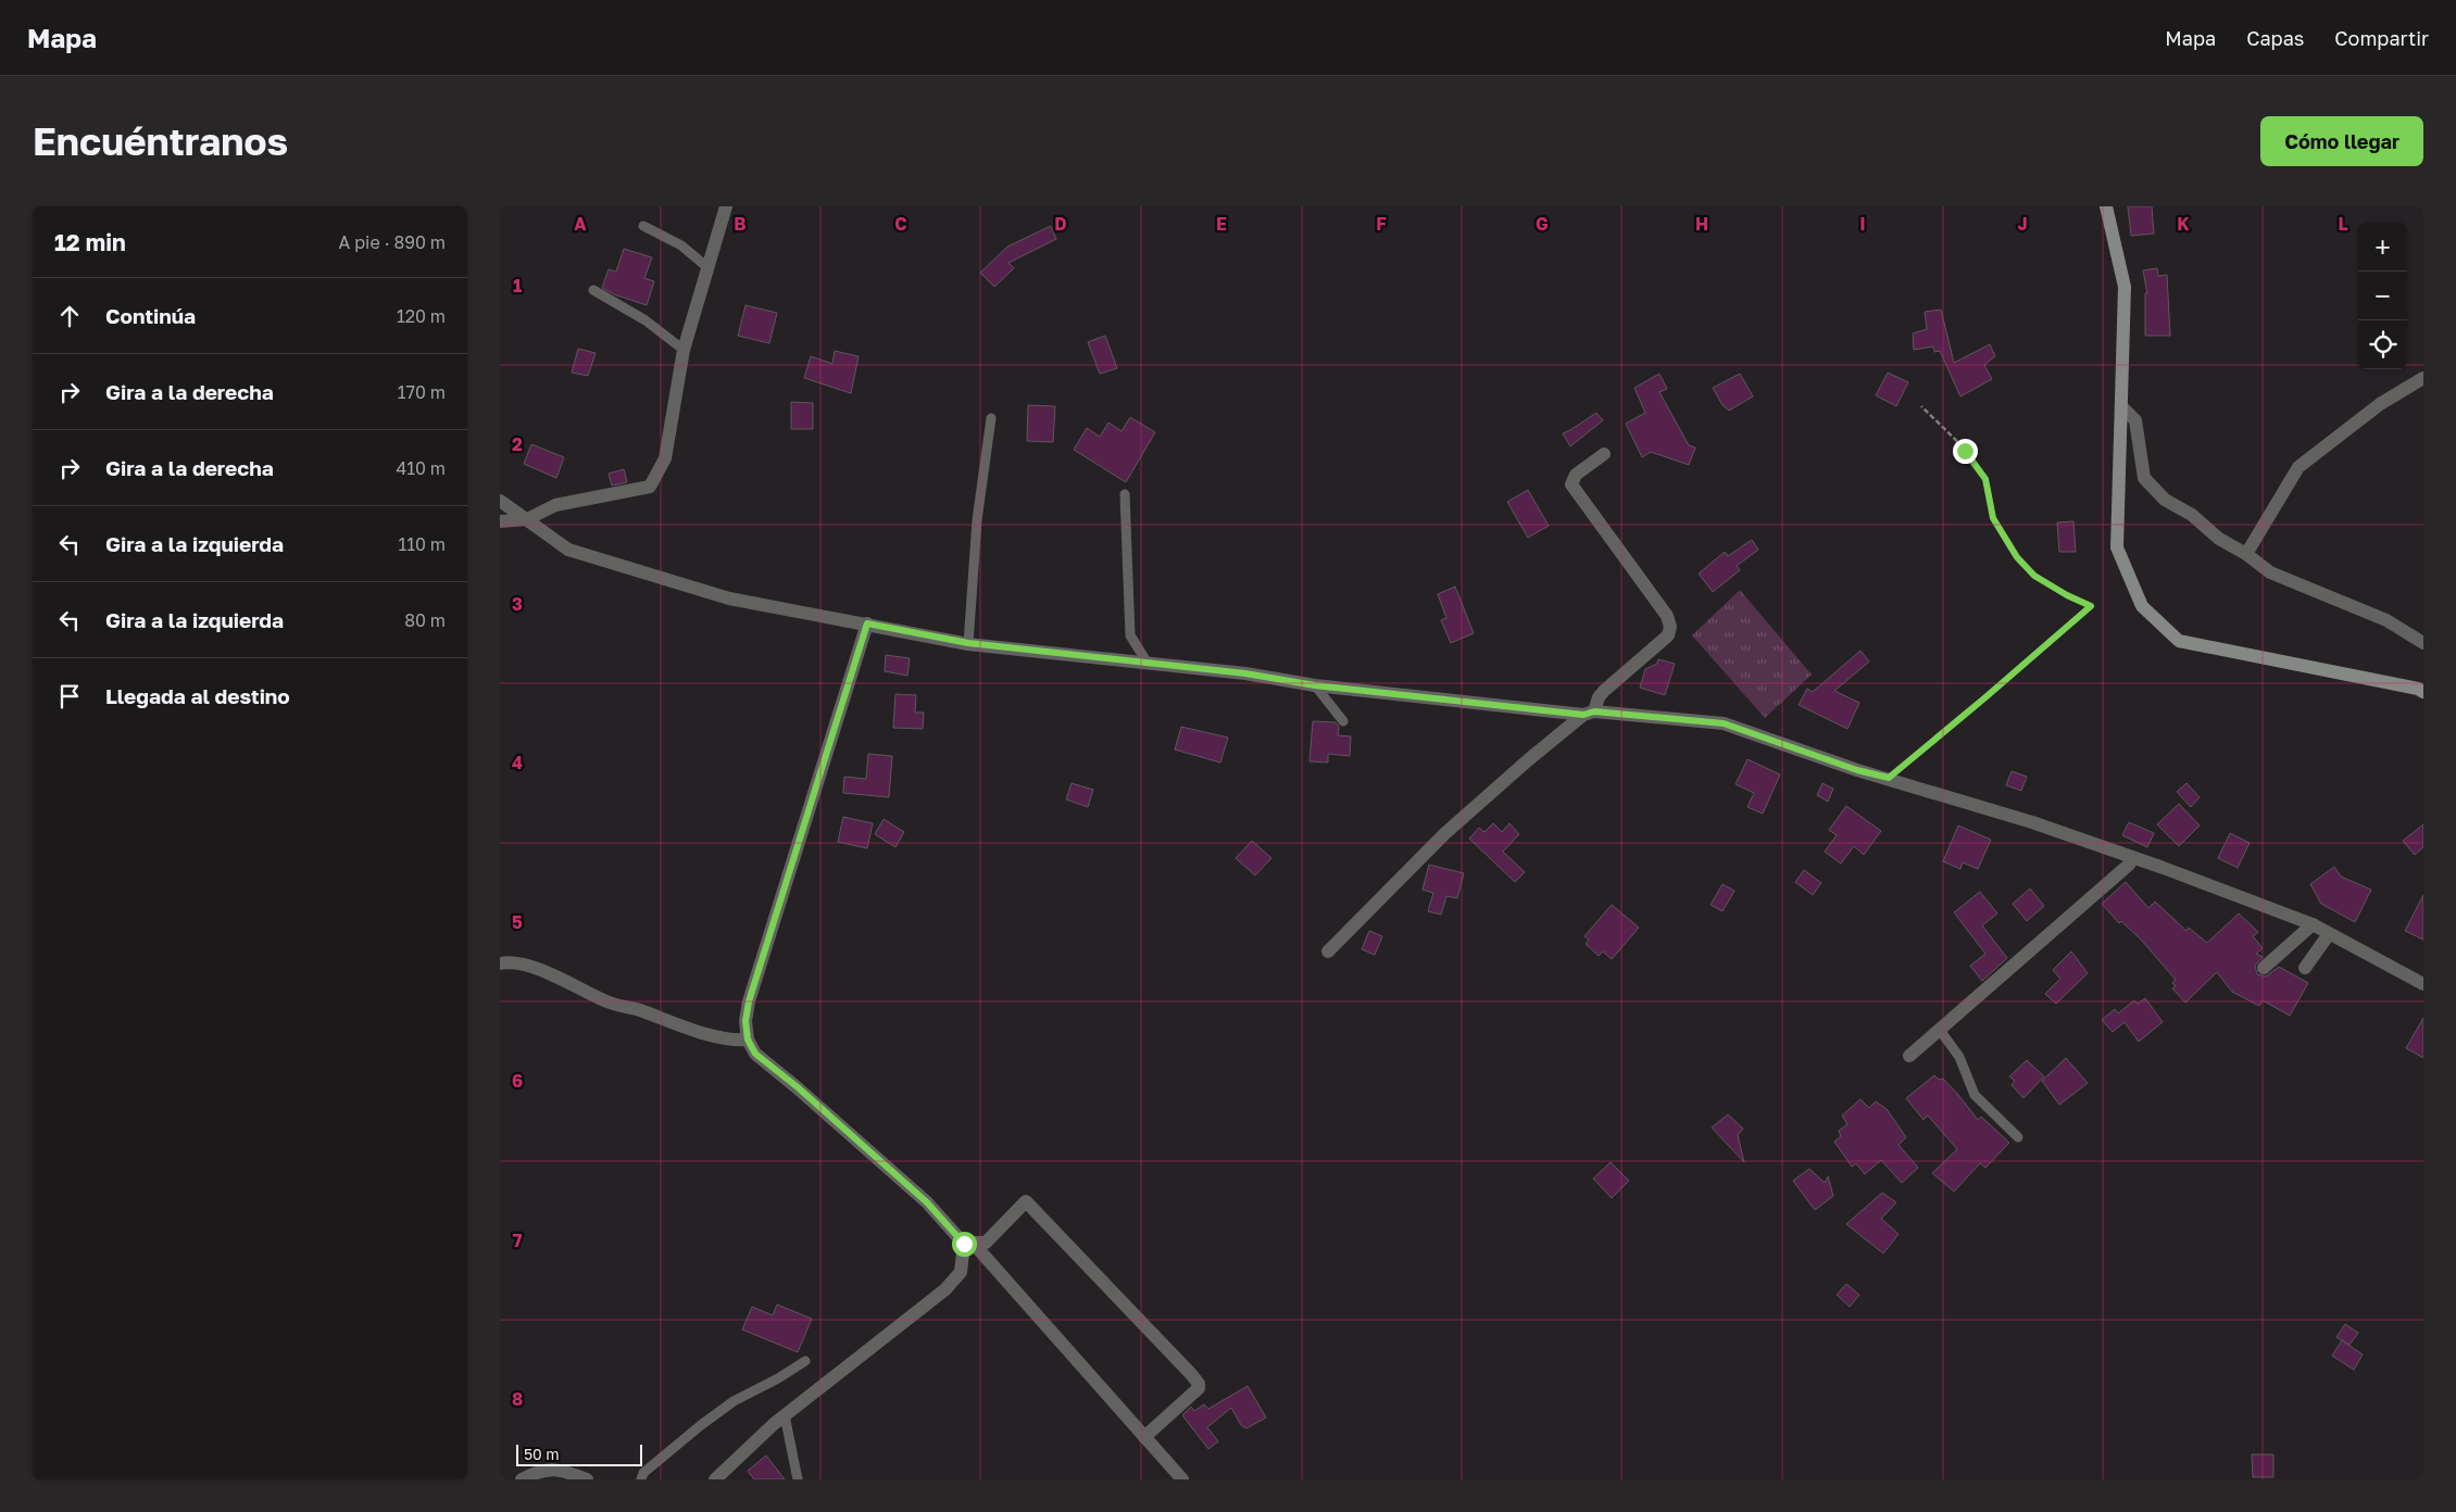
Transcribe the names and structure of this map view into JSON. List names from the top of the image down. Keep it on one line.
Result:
{"scale_bar":"50 m","page":{"header":"Mapa","nav":["Mapa","Capas","Compartir"],"buttons":"Cómo llegar","title":"Encuéntranos","heading":["12 min","A pie · 890 m"],"map_buttons":["+","−"],"list":[["Continúa","120 m"],["Gira a la derecha","170 m"],["Gira a la derecha","410 m"],["Gira a la izquierda","110 m"],["Gira a la izquierda","80 m"],"Llegada al destino"],"scale":"50 m"},"grid":{"columns":["A","B","C","D","E","F","G","H","I","J","K","L"],"rows":["1","2","3","4","5","6","7","8"]}}
